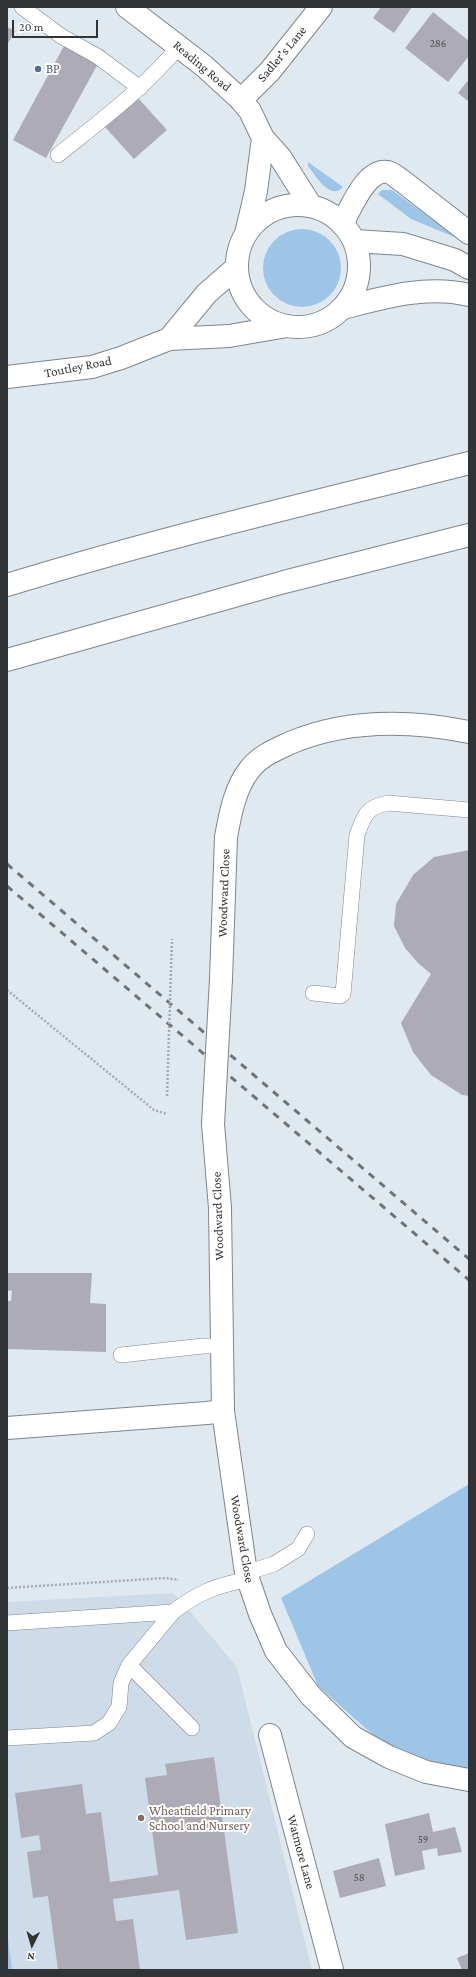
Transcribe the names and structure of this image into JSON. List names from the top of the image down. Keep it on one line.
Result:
{"streets":{"main road":["Sadler's Lane","Reading Road","Toutley Road","Woodward Close","Watmore Lane"]},"crossings":[["Sadler's Lane","Reading Road"],["Reading Road","Toutley Road"]],"places":["BP","Wheatfield Primary School and Nursery"],"house_numbers":["286","59","58"],"scale_bar":"20 m","north":"bottom"}
